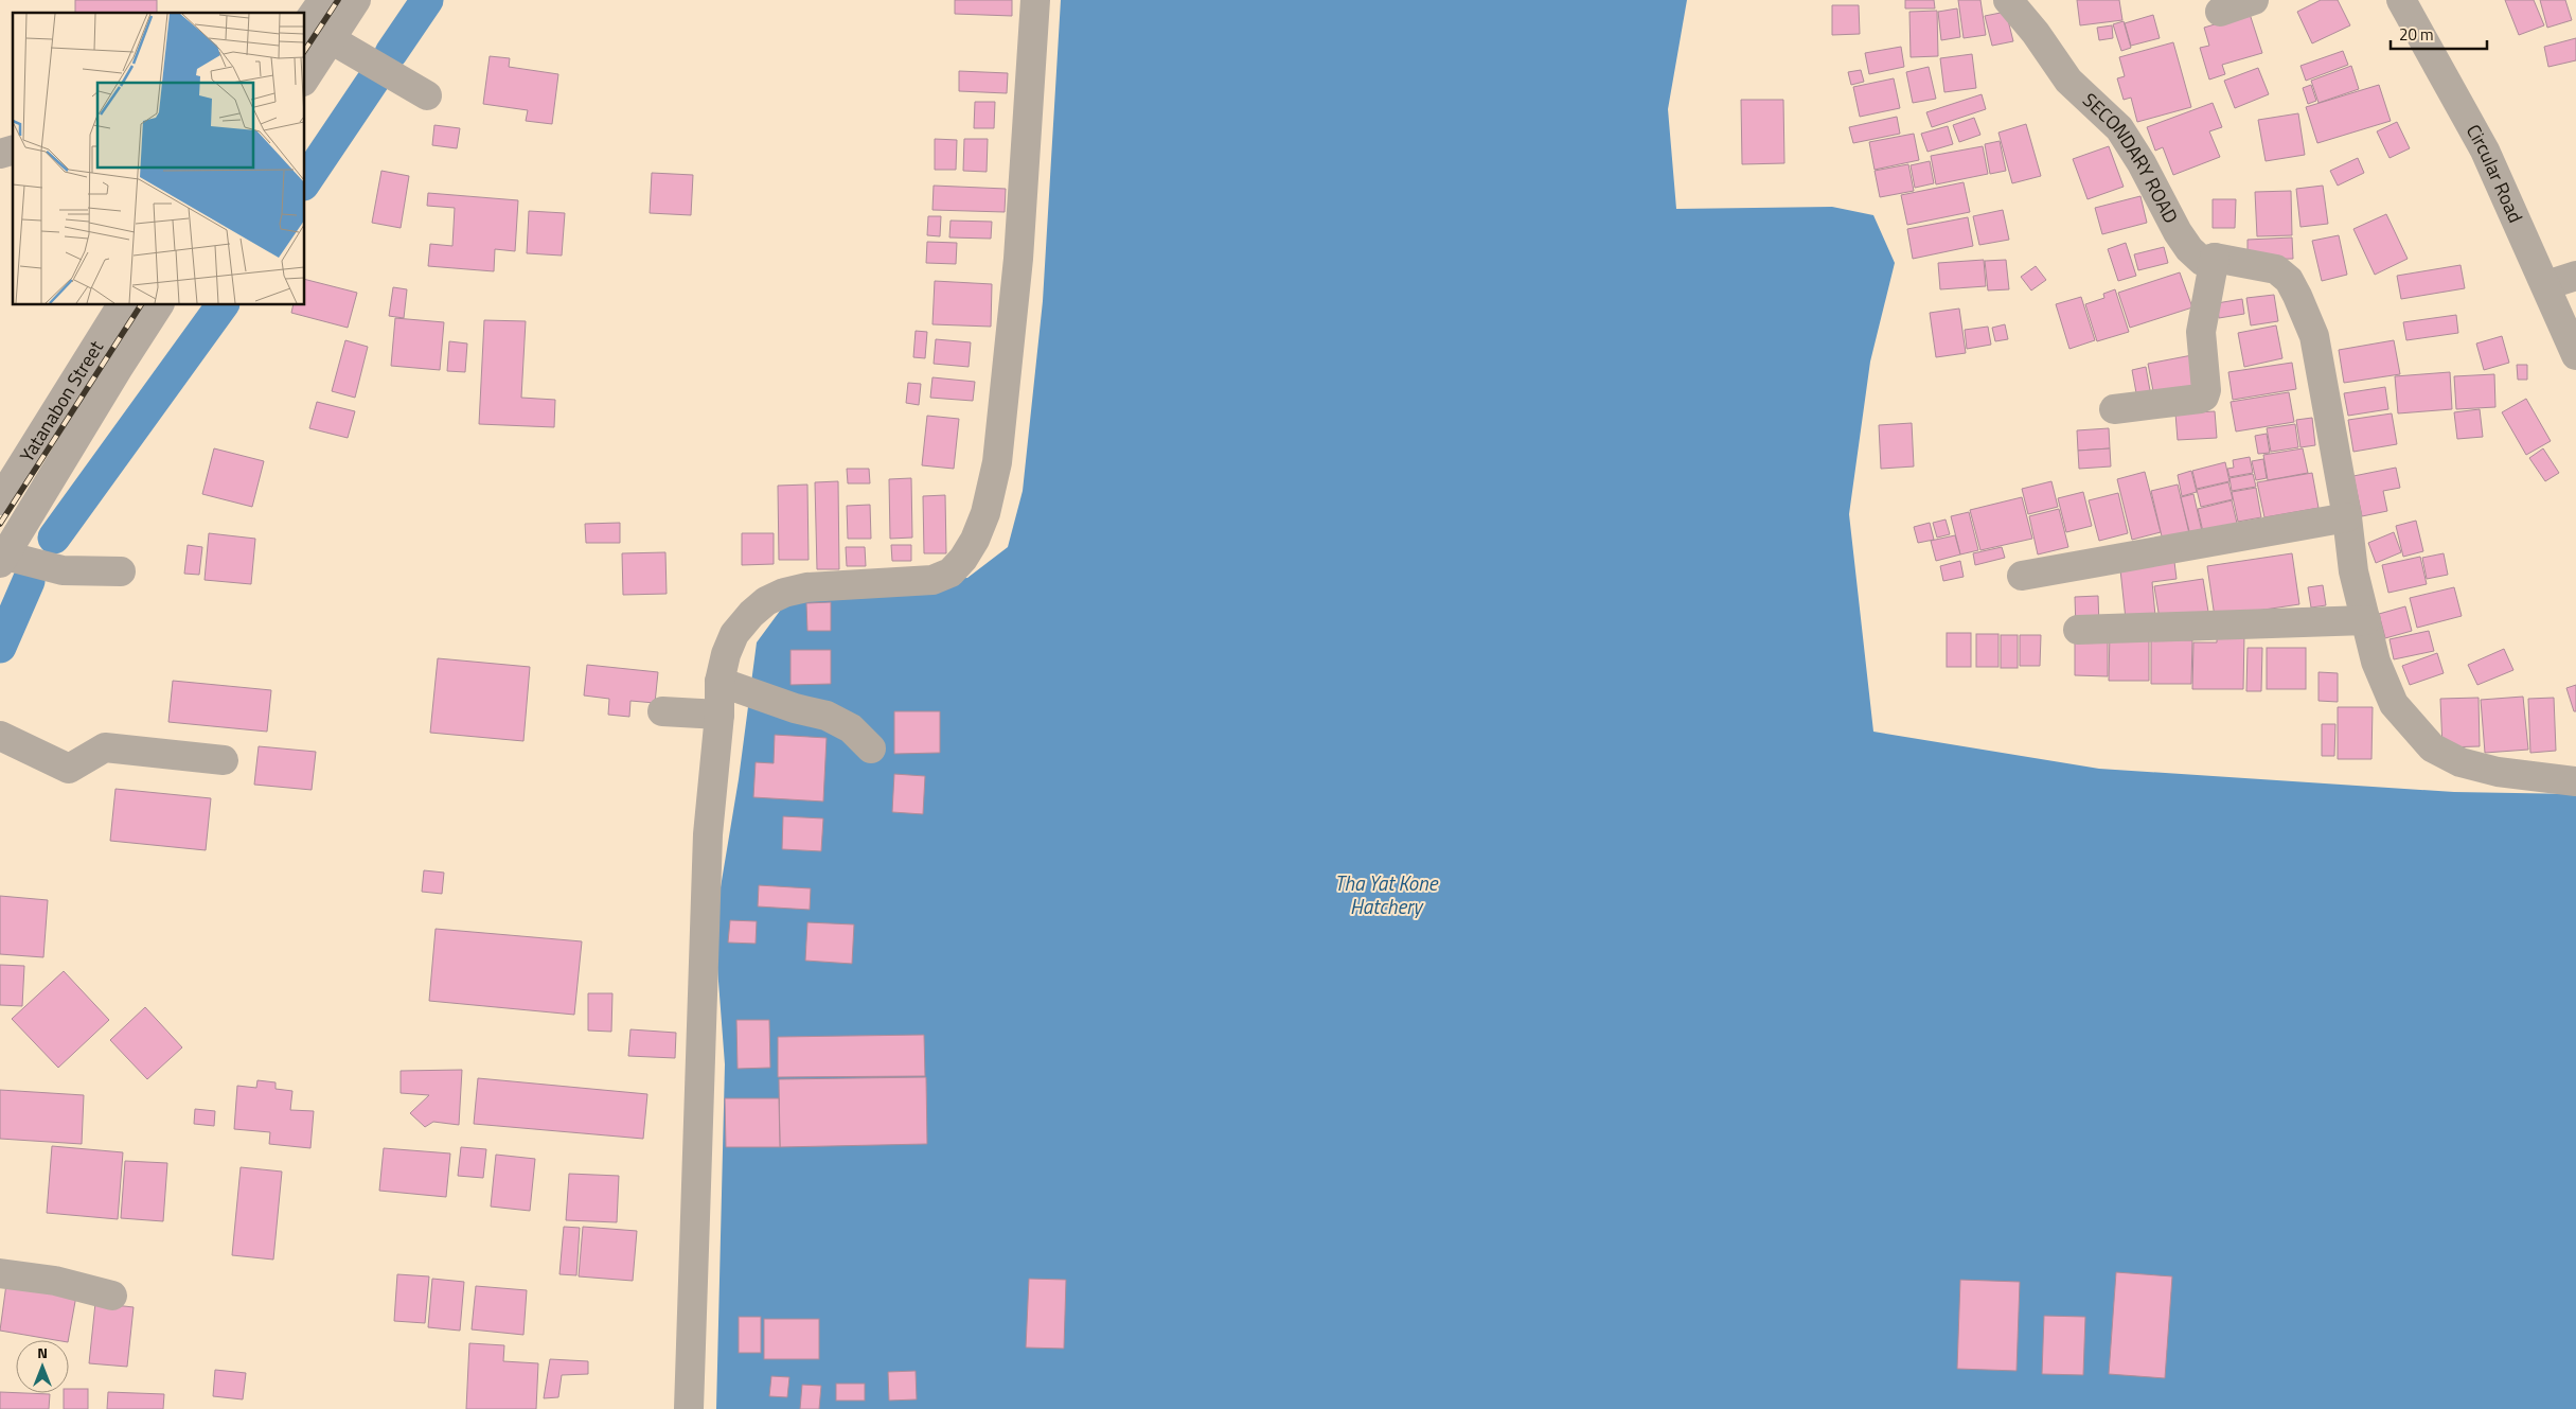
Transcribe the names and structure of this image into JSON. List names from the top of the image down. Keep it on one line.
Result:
{"streets":{"street":["SECONDARY ROAD","Circular Road","Yatanabon Street"]},"water":["Tha Yat Kone Hatchery"],"scale_bar":"20 m","north":"top"}
